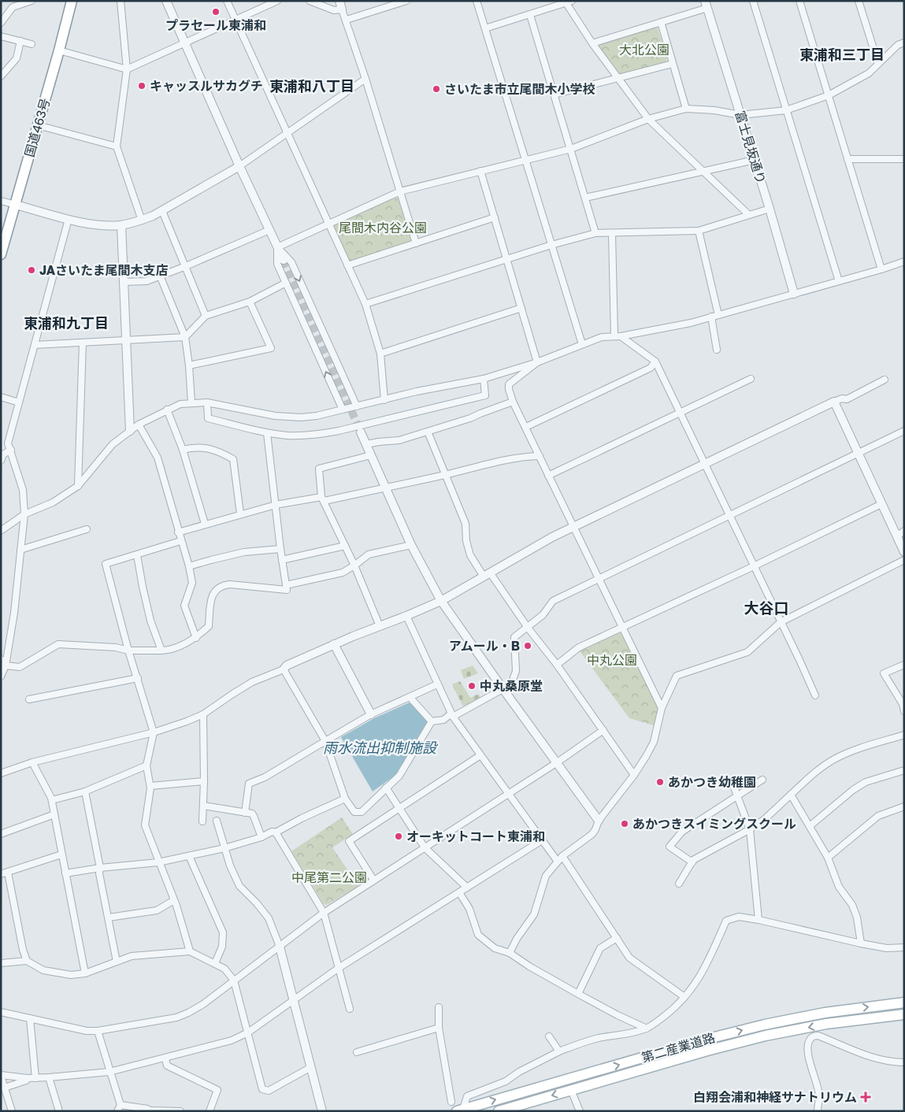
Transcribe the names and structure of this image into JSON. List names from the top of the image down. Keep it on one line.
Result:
{"streets":{"main road":["国道463号","第二産業道路"],"street":["富士見坂通り"]},"districts":["東浦和三丁目","東浦和八丁目","東浦和九丁目","大谷口"],"water":["雨水流出抑制施設"],"parks":["大北公園","尾間木内谷公園","中丸公園","中尾第二公園"],"places":{"other":["プラセール東浦和","キャッスルサカグチ","さいたま市立尾間木小学校","JAさいたま尾間木支店","アムール・B","中丸桑原堂","あかつき幼稚園","あかつきスイミングスクール","オーキットコート東浦和"],"health":["白翔会浦和神経サナトリウム"]}}
